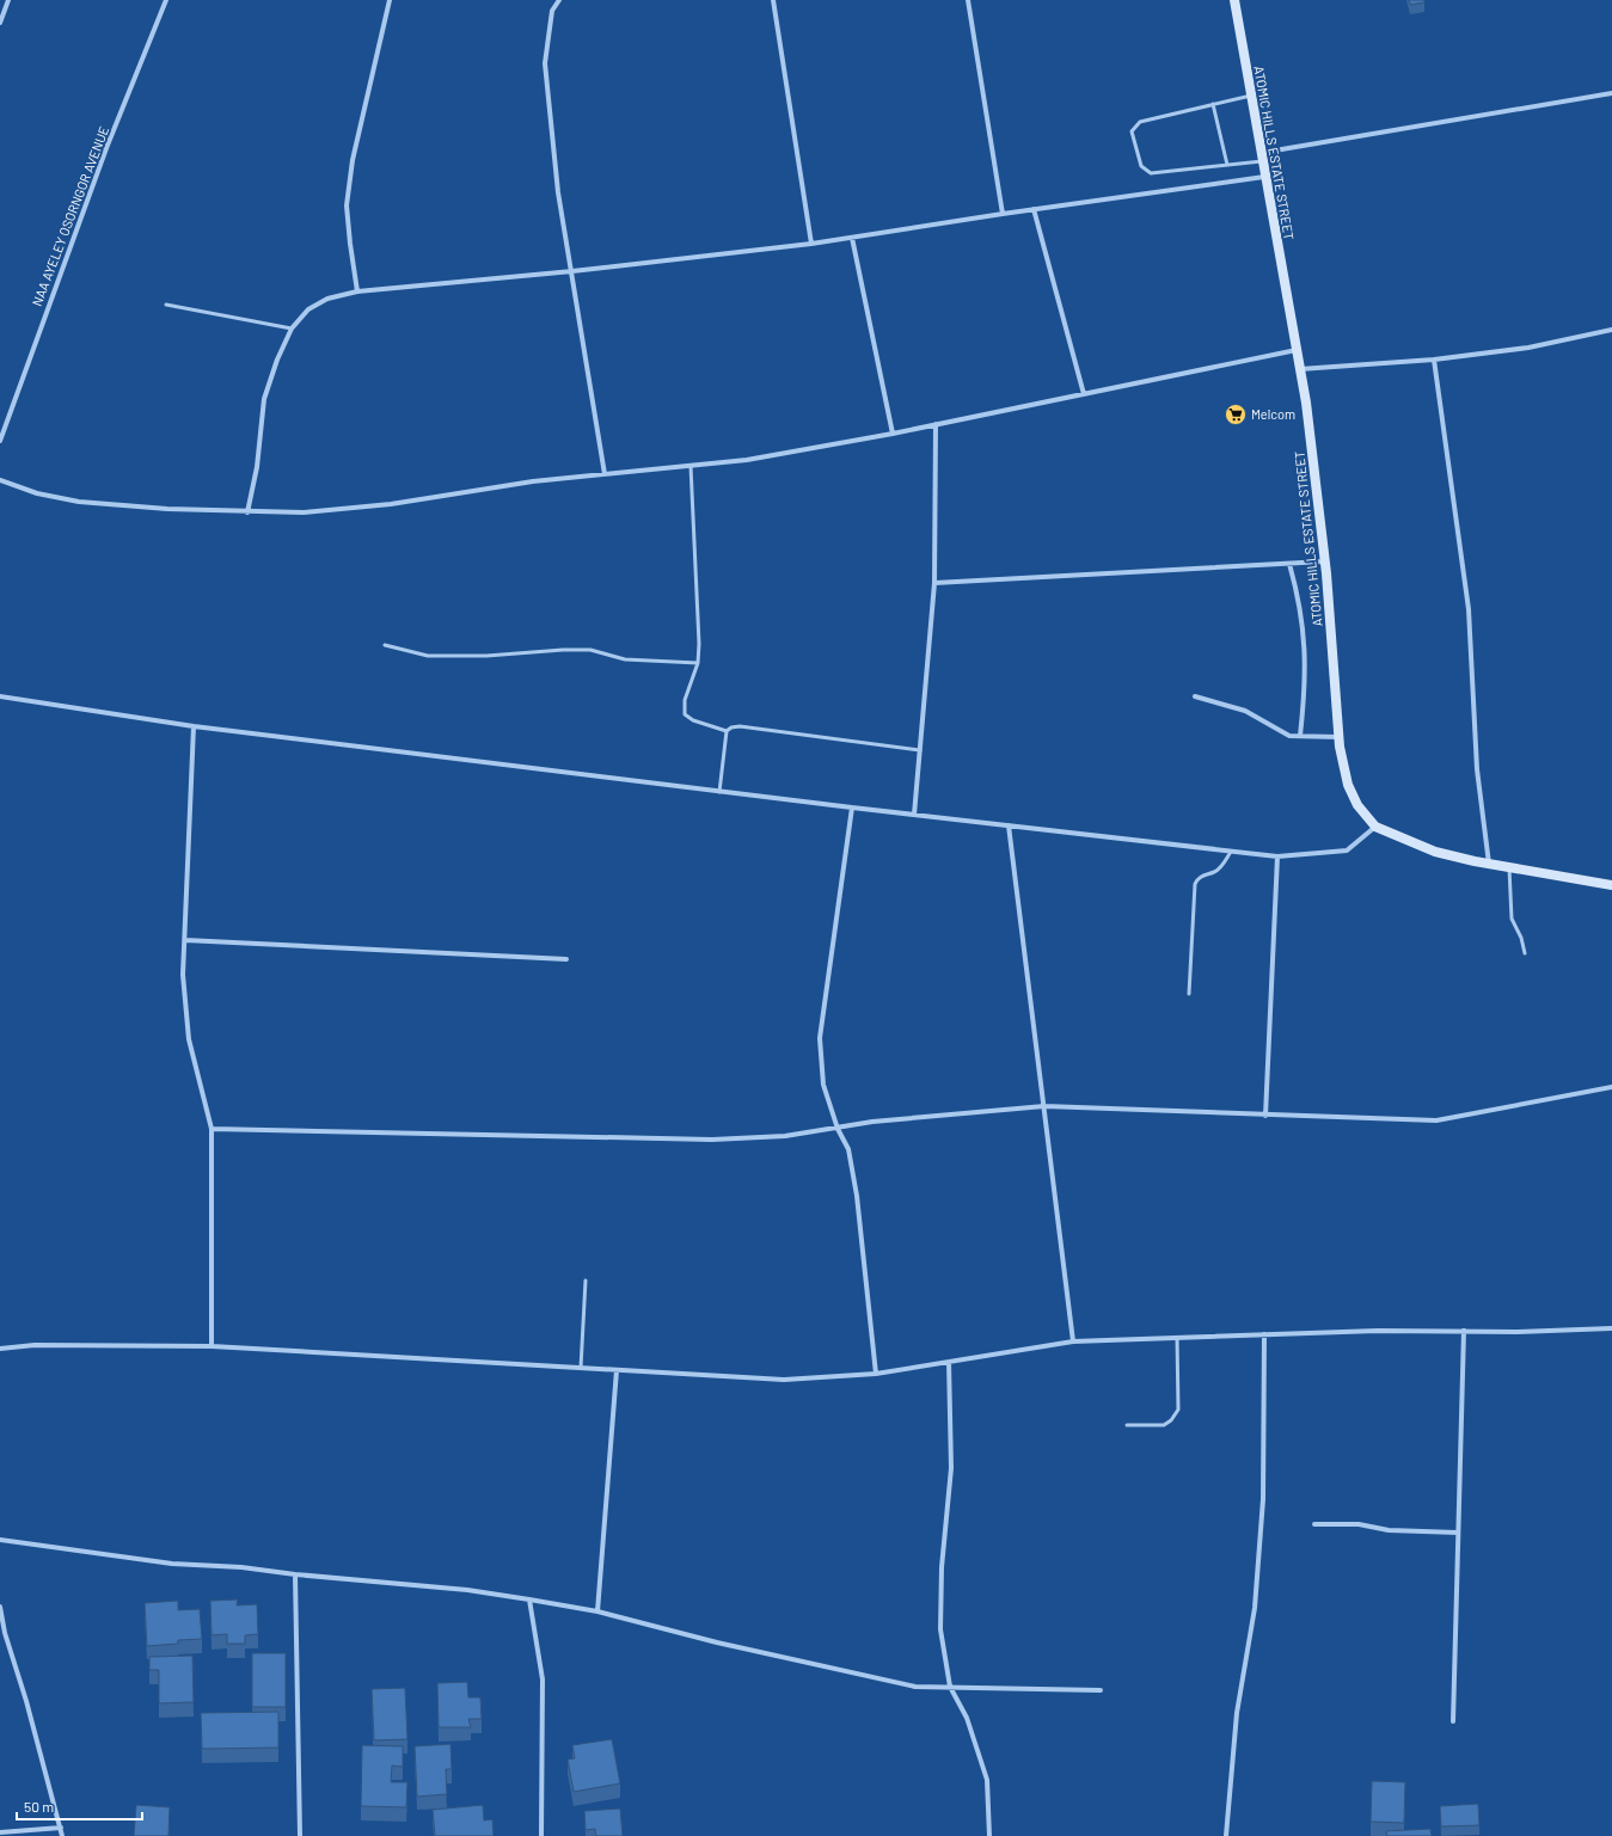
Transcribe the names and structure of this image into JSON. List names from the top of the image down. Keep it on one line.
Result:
{"streets":{"street":["ATOMIC HILLS ESTATE STREET","NAA AYELEY OSORNGOR AVENUE"]},"places":{"supermarket":["Melcom"]},"scale_bar":"50 m"}
